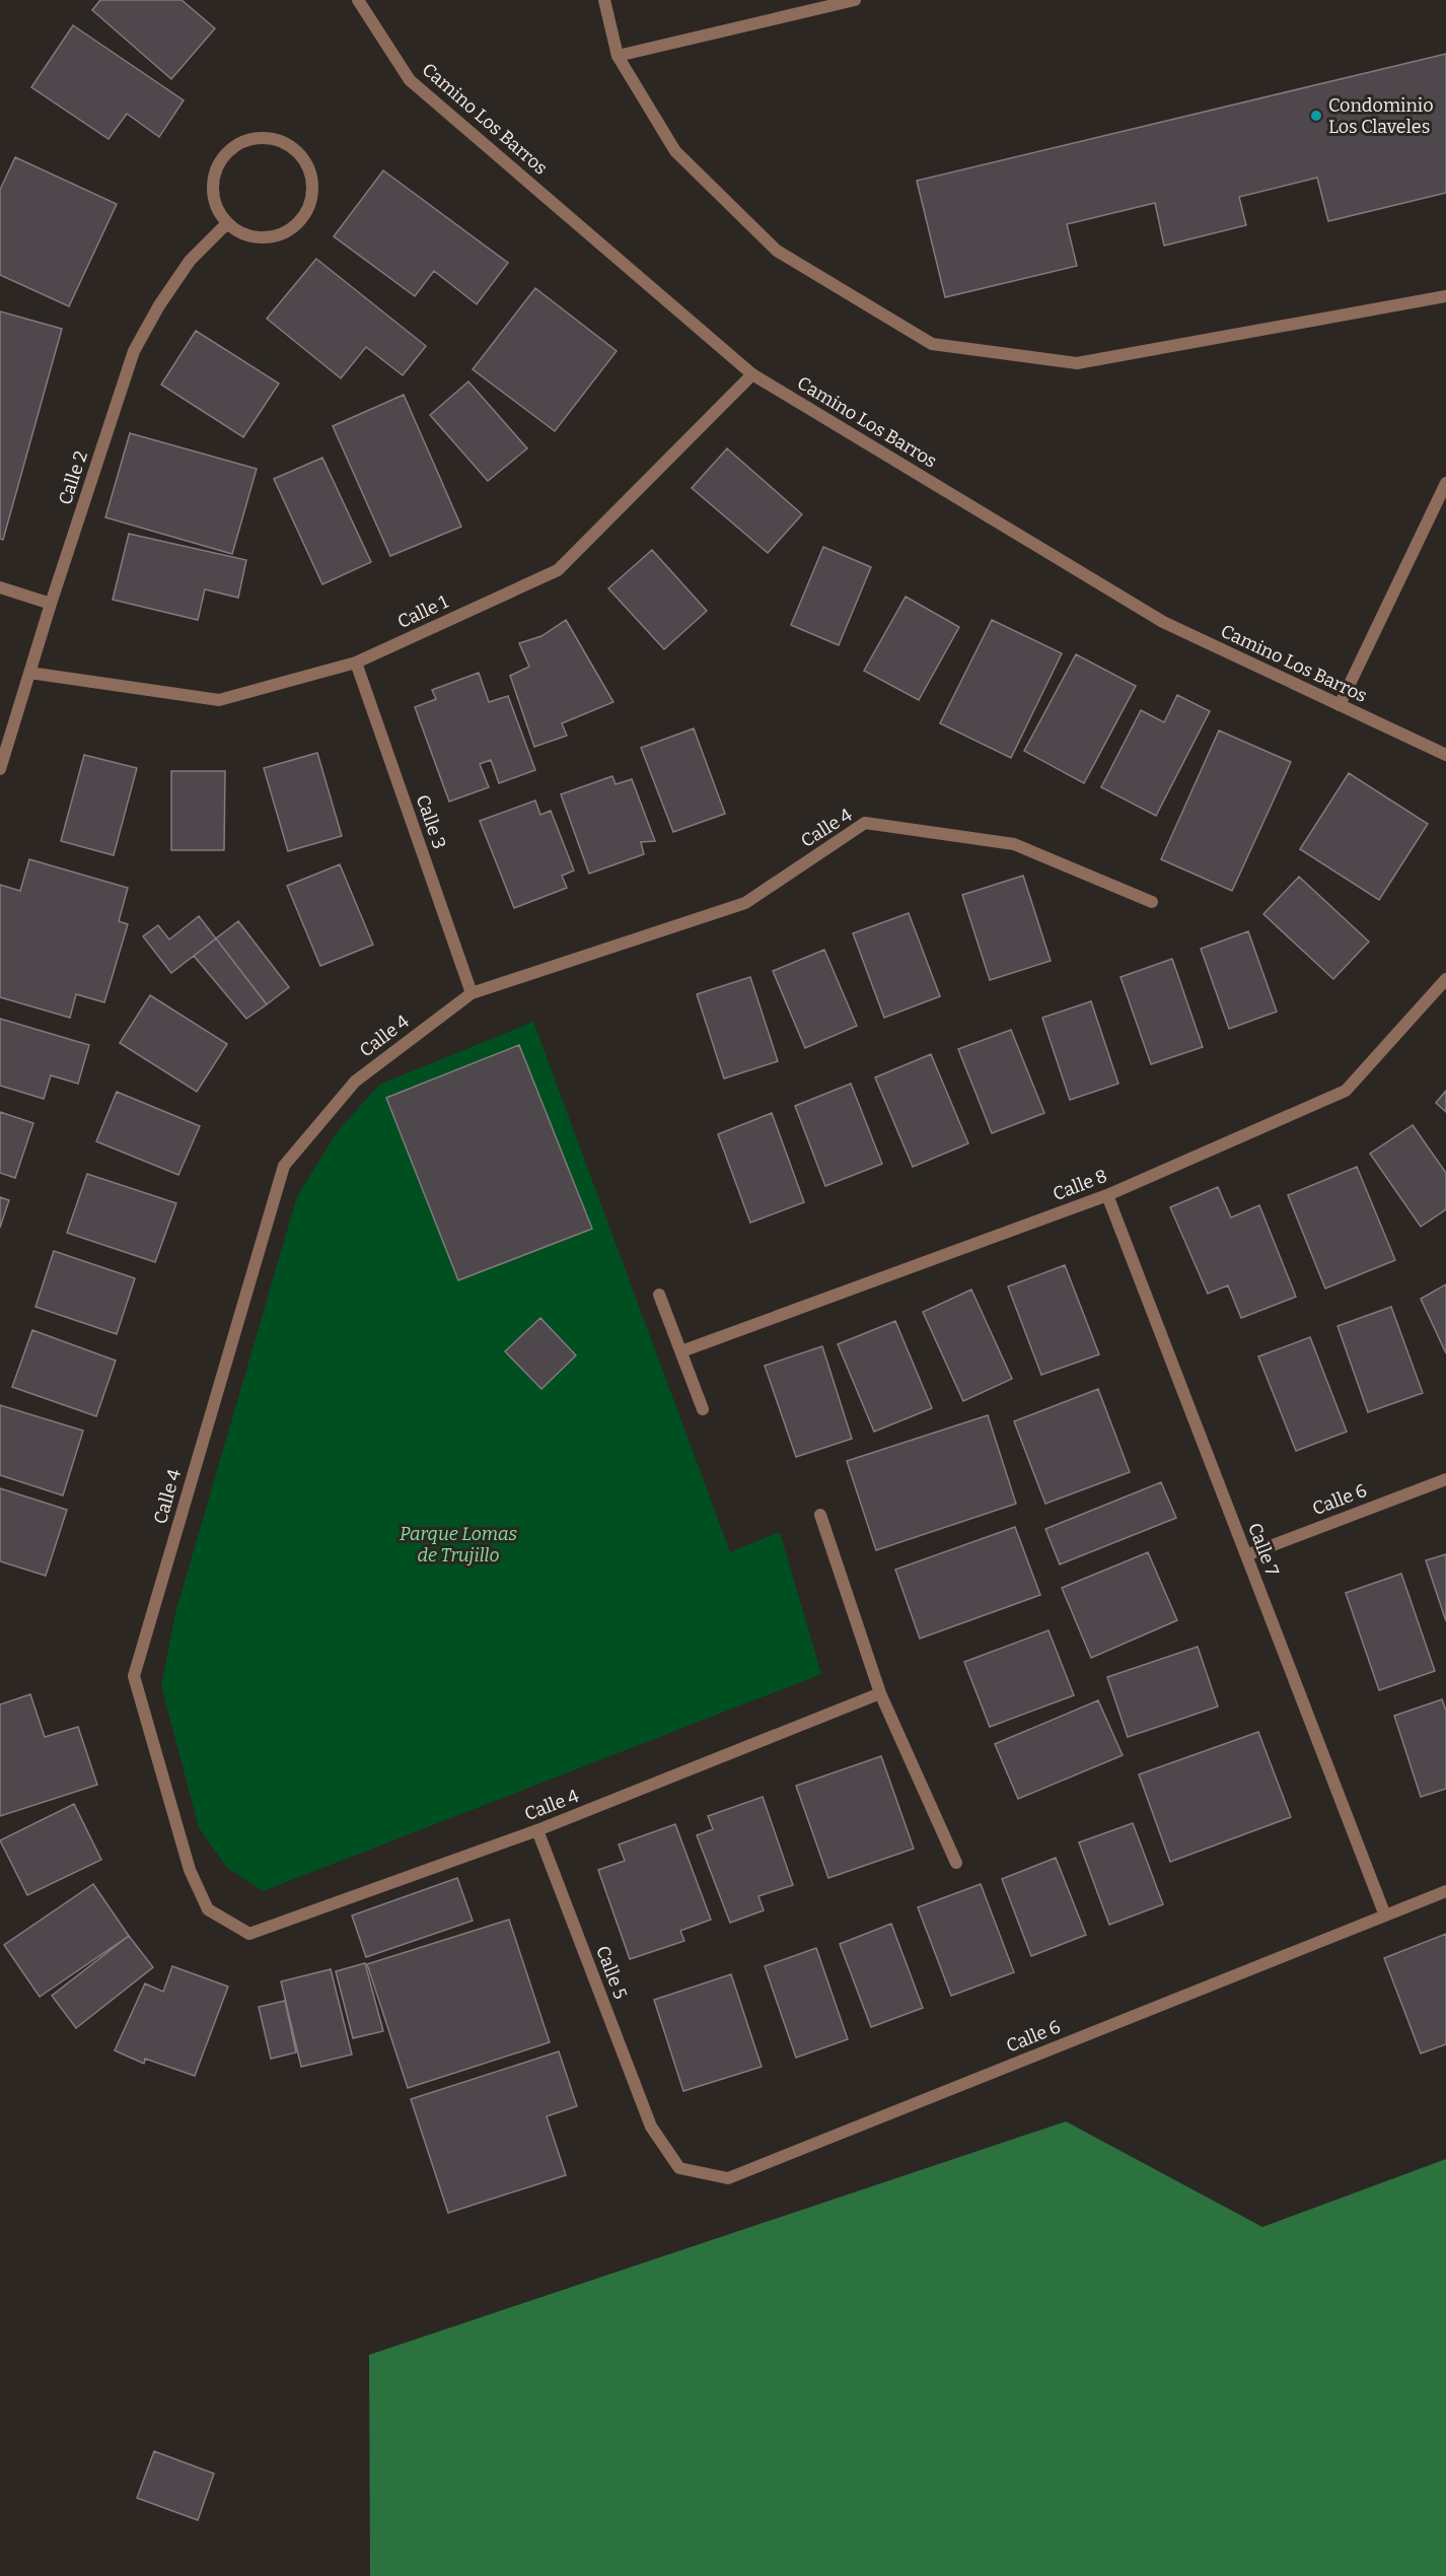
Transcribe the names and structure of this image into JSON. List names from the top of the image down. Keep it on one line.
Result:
{"streets":{"street":["Camino Los Barros","Calle 2","Calle 1","Calle 3","Calle 4","Calle 8","Calle 6","Calle 7","Calle 5"]},"crossings":[["Camino Los Barros","Calle 1"],["Calle 2","Calle 1"],["Calle 1","Calle 3"],["Calle 3","Calle 4"],["Calle 4","Calle 5"],["Calle 8","Calle 7"],["Calle 6","Calle 7"],["Calle 6","Calle 5"]],"parks":["Parque Lomas de Trujillo"],"places":["Condominio Los Claveles"]}
